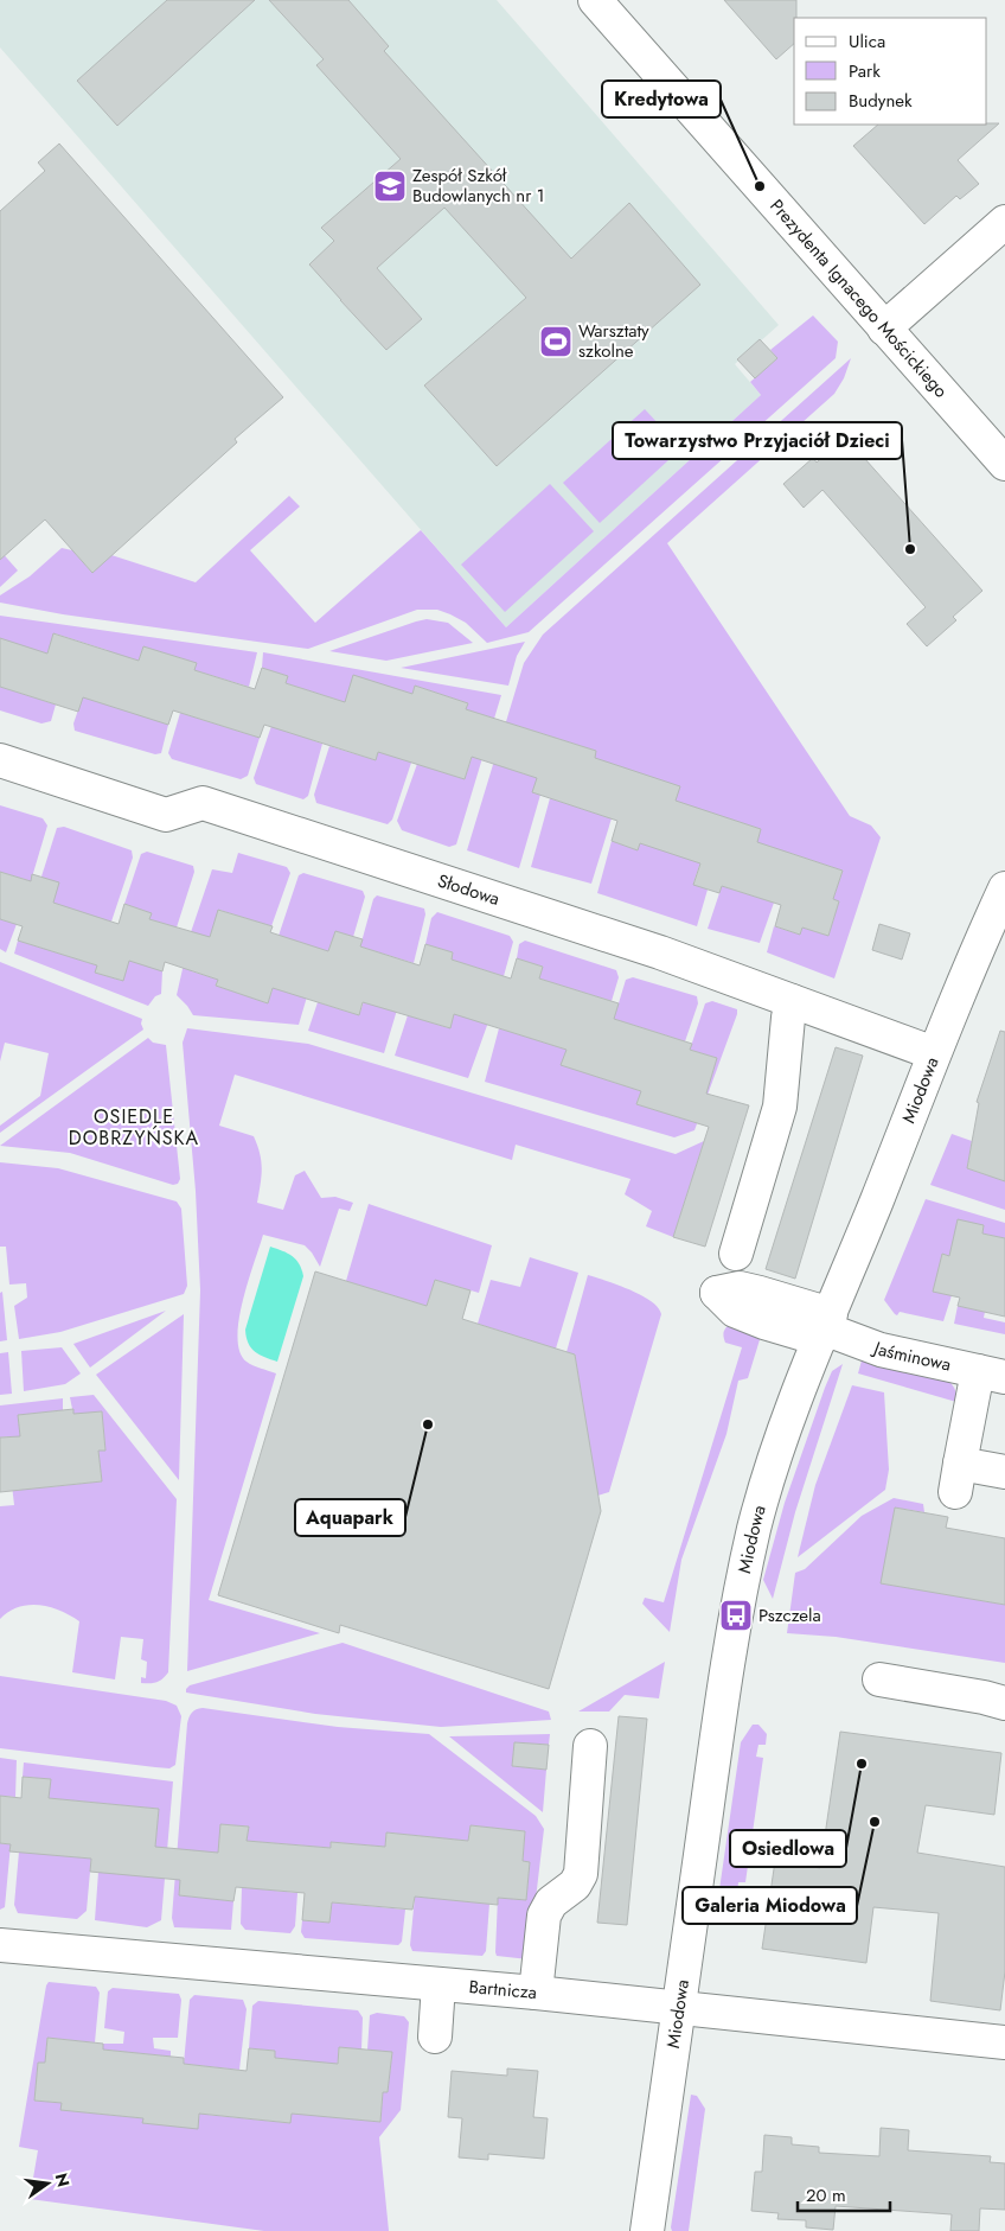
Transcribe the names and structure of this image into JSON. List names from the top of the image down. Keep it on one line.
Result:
{"streets":{"street":["Prezydenta Ignacego Mościckiego","Słodowa","Miodowa","Jaśminowa","Bartnicza"]},"crossings":[["Słodowa","Miodowa"],["Miodowa","Jaśminowa"],["Miodowa","Bartnicza"]],"districts":["OSIEDLE DOBRZYŃSKA"],"places":{"school or university":["Zespół Szkół Budowlanych nr 1"],"other":["Kredytowa","Towarzystwo Przyjaciół Dzieci","Aquapark","Osiedlowa","Galeria Miodowa"],"sports":["Warsztaty szkolne"],"bus stop":["Pszczela"]},"legend":["Ulica","Park","Budynek"],"scale_bar":"20 m","north":"right"}
